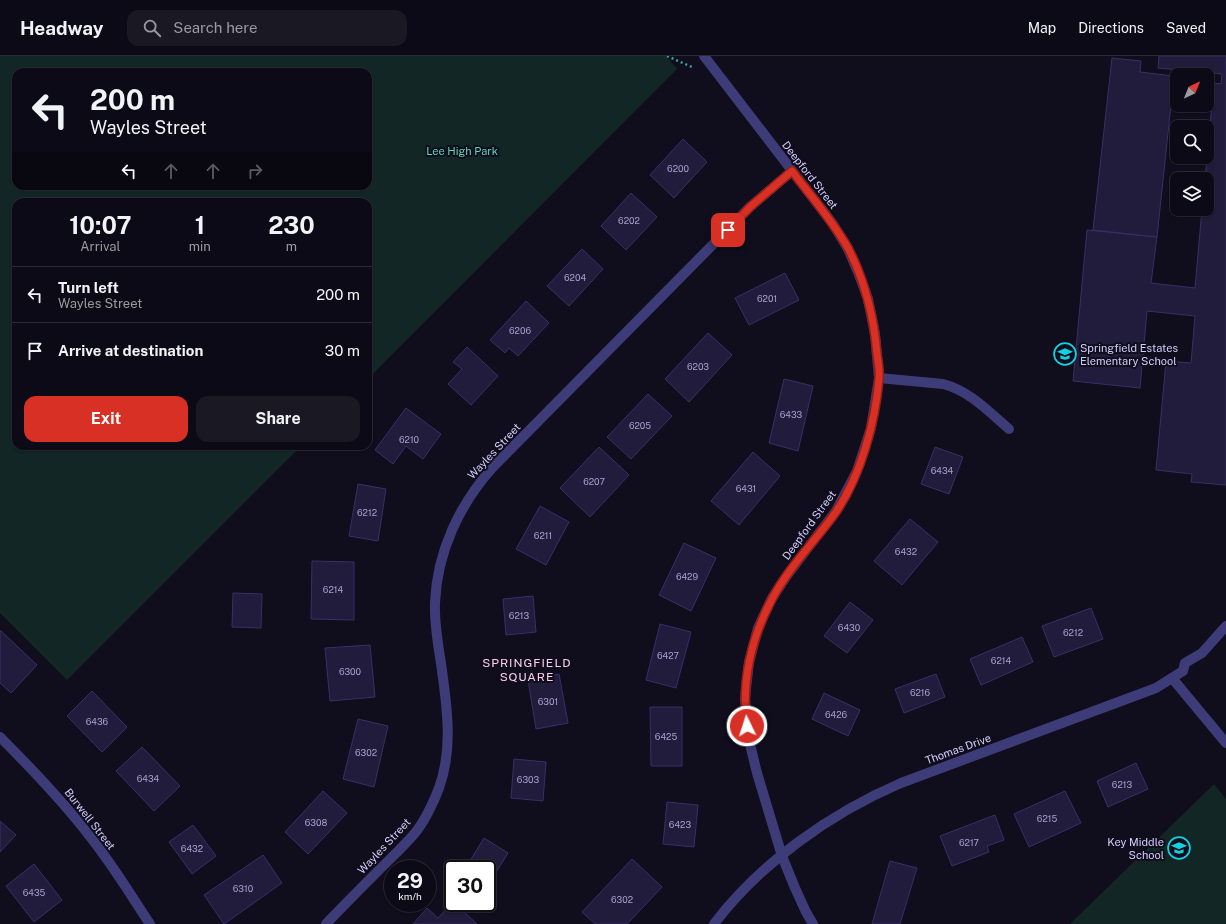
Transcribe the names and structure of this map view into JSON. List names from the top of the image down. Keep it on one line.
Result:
{"streets":{"street":["Deepford Street","Wayles Street","Thomas Drive","Burwell Street"]},"crossings":[["Deepford Street","Wayles Street"],["Deepford Street","Thomas Drive"]],"districts":["SPRINGFIELD SQUARE"],"parks":["Lee High Park"],"places":{"school or university":["Springfield Estates Elementary School","Key Middle School"]},"house_numbers":["6200","6202","6204","6201","6206","6203","6433","6205","6210","6434","6207","6431","6212","6211","6432","6429","6214","6213","6430","6212","6427","6214","6300","6216","6301","6426","6436","6425","6302","6434","6303","6213","6215","6308","6423","6217","6432","6310","6435","6302"],"north":"top right","page":{"header":"Headway","search":"Search here","nav":["Map","Directions","Saved"],"turn":["200 m","Wayles Street"],"eta":["10:07","Arrival","1","min","230","m"],"list":[{"name":"Turn left","note":"Wayles Street","value":"200 m"},{"name":"Arrive at destination","value":"30 m"}],"buttons":["Exit","Share"],"speed":"29 km/h","limit":"30"}}
